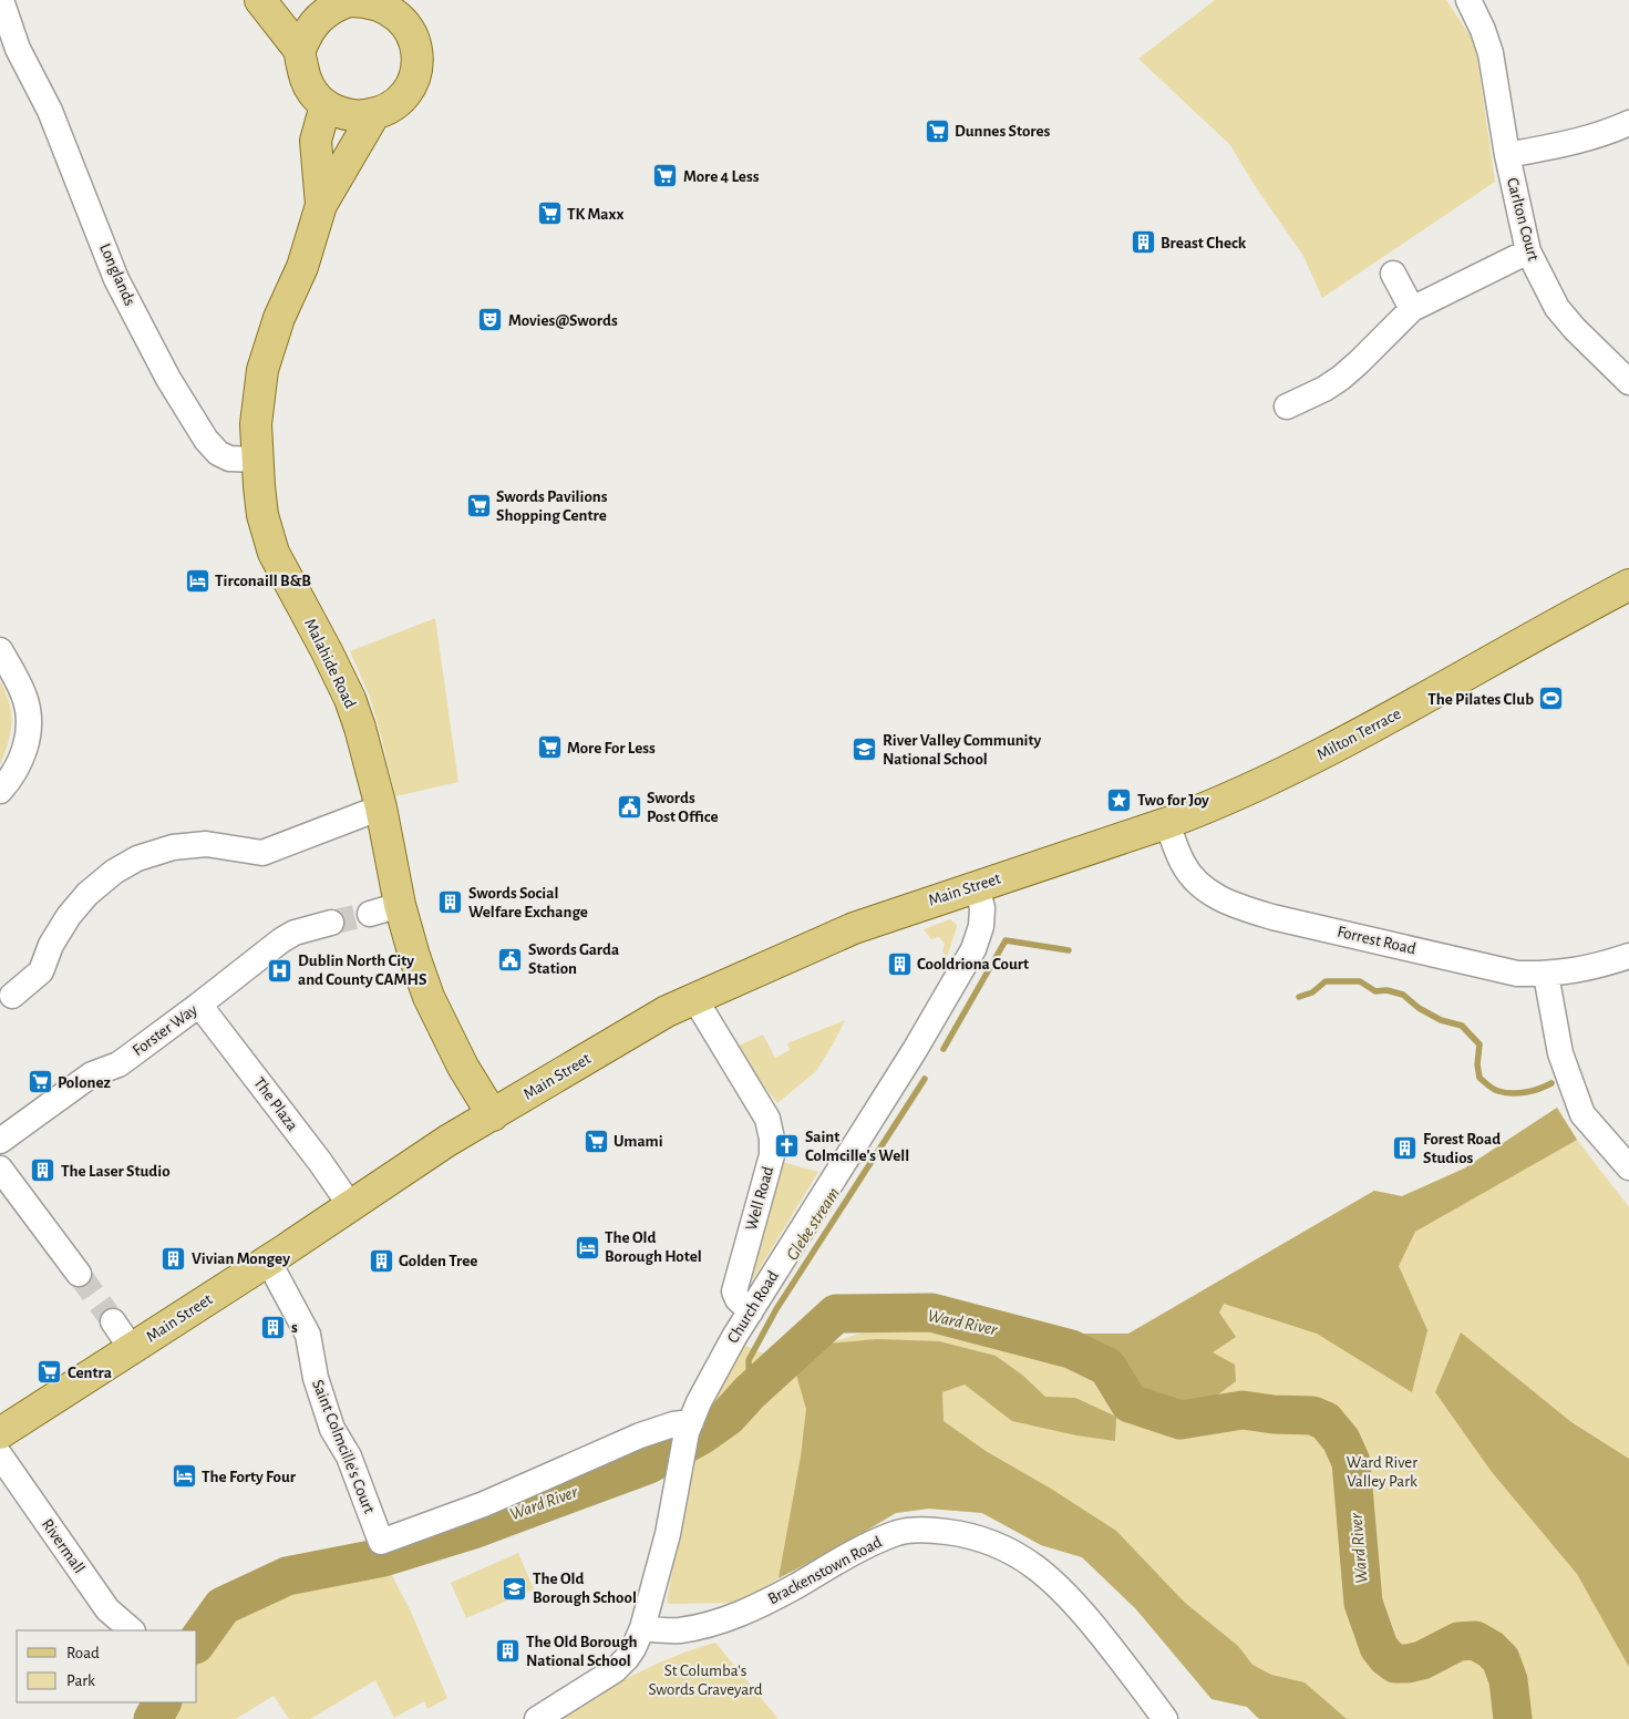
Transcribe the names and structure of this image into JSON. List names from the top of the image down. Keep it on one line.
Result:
{"streets":{"main road":["Malahide Road","Milton Terrace","Main Street"],"street":["Carlton Court","Longlands","Forrest Road","Forster Way","The Plaza","Well Road","Church Road","Saint Colmcille's Court","Rivermall","Brackenstown Road"]},"crossings":[["Longlands","Malahide Road"],["Malahide Road","Main Street"],["Milton Terrace","Main Street"],["Milton Terrace","Forrest Road"],["Main Street","Forrest Road"],["Main Street","The Plaza"],["Main Street","Well Road"],["Main Street","Church Road"],["Main Street","Saint Colmcille's Court"],["Forster Way","The Plaza"],["Well Road","Church Road"],["Church Road","Saint Colmcille's Court"],["Church Road","Brackenstown Road"]],"water":["Glebe stream","Ward River"],"parks":["Ward River Valley Park","St Columba's Swords Graveyard"],"places":{"supermarket":["Dunnes Stores","More 4 Less","TK Maxx","Swords Pavilions Shopping Centre","More For Less","Polonez","Umami","Centra"],"building":["Breast Check","Swords Social Welfare Exchange","Cooldriona Court","Forest Road Studios","The Laser Studio","Vivian Mongey","Golden Tree","s","The Old Borough National School"],"theatre":["Movies@Swords"],"hotel":["Tirconaill B&B","The Old Borough Hotel","The Forty Four"],"sports":["The Pilates Club"],"school or university":["River Valley Community National School","The Old Borough School"],"place":["Two for Joy"],"public building":["Swords Post Office","Swords Garda Station"],"hospital":["Dublin North City and County CAMHS"],"church":["Saint Colmcille's Well"]},"legend":["Road","Park"]}
